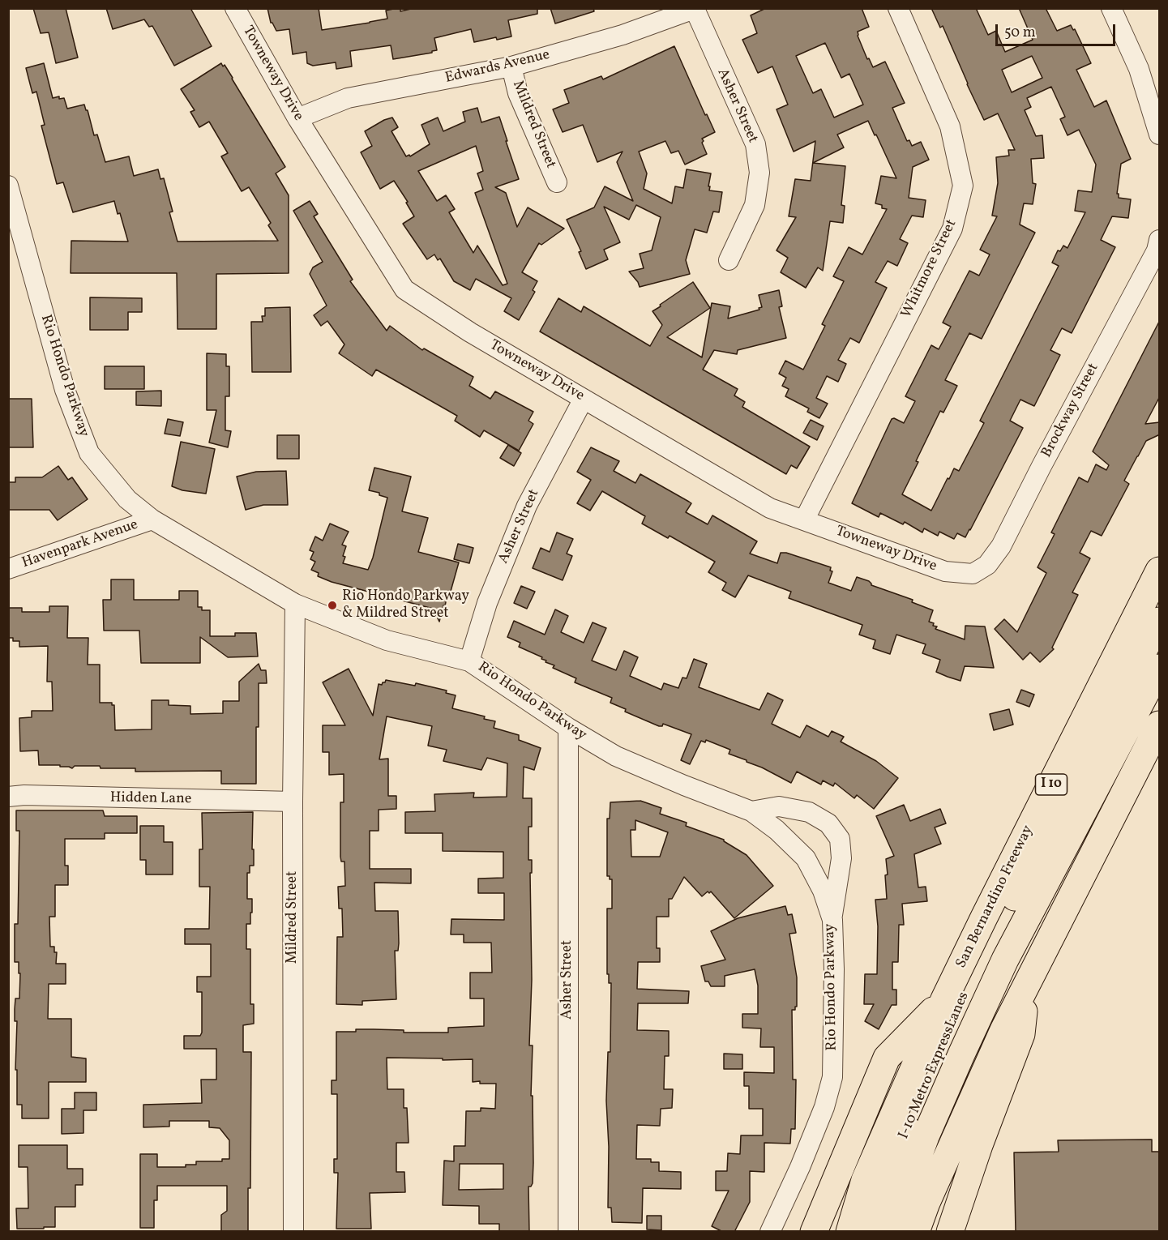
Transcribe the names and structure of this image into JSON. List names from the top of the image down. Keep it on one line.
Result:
{"streets":{"highway":["I 10","San Bernardino Freeway","I-10 Metro ExpressLanes"],"street":["Edwards Avenue","Towneway Drive","Asher Street","Mildred Street","Whitmore Street","Rio Hondo Parkway","Brockway Street","Havenpark Avenue","Hidden Lane"]},"crossings":[["Edwards Avenue","Towneway Drive"],["Edwards Avenue","Asher Street"],["Edwards Avenue","Mildred Street"],["Towneway Drive","Asher Street"],["Towneway Drive","Whitmore Street"],["Towneway Drive","Brockway Street"],["Asher Street","Rio Hondo Parkway"],["Mildred Street","Rio Hondo Parkway"],["Mildred Street","Hidden Lane"],["Rio Hondo Parkway","Havenpark Avenue"]],"places":["Rio Hondo Parkway & Mildred Street"],"scale_bar":"50 m"}
